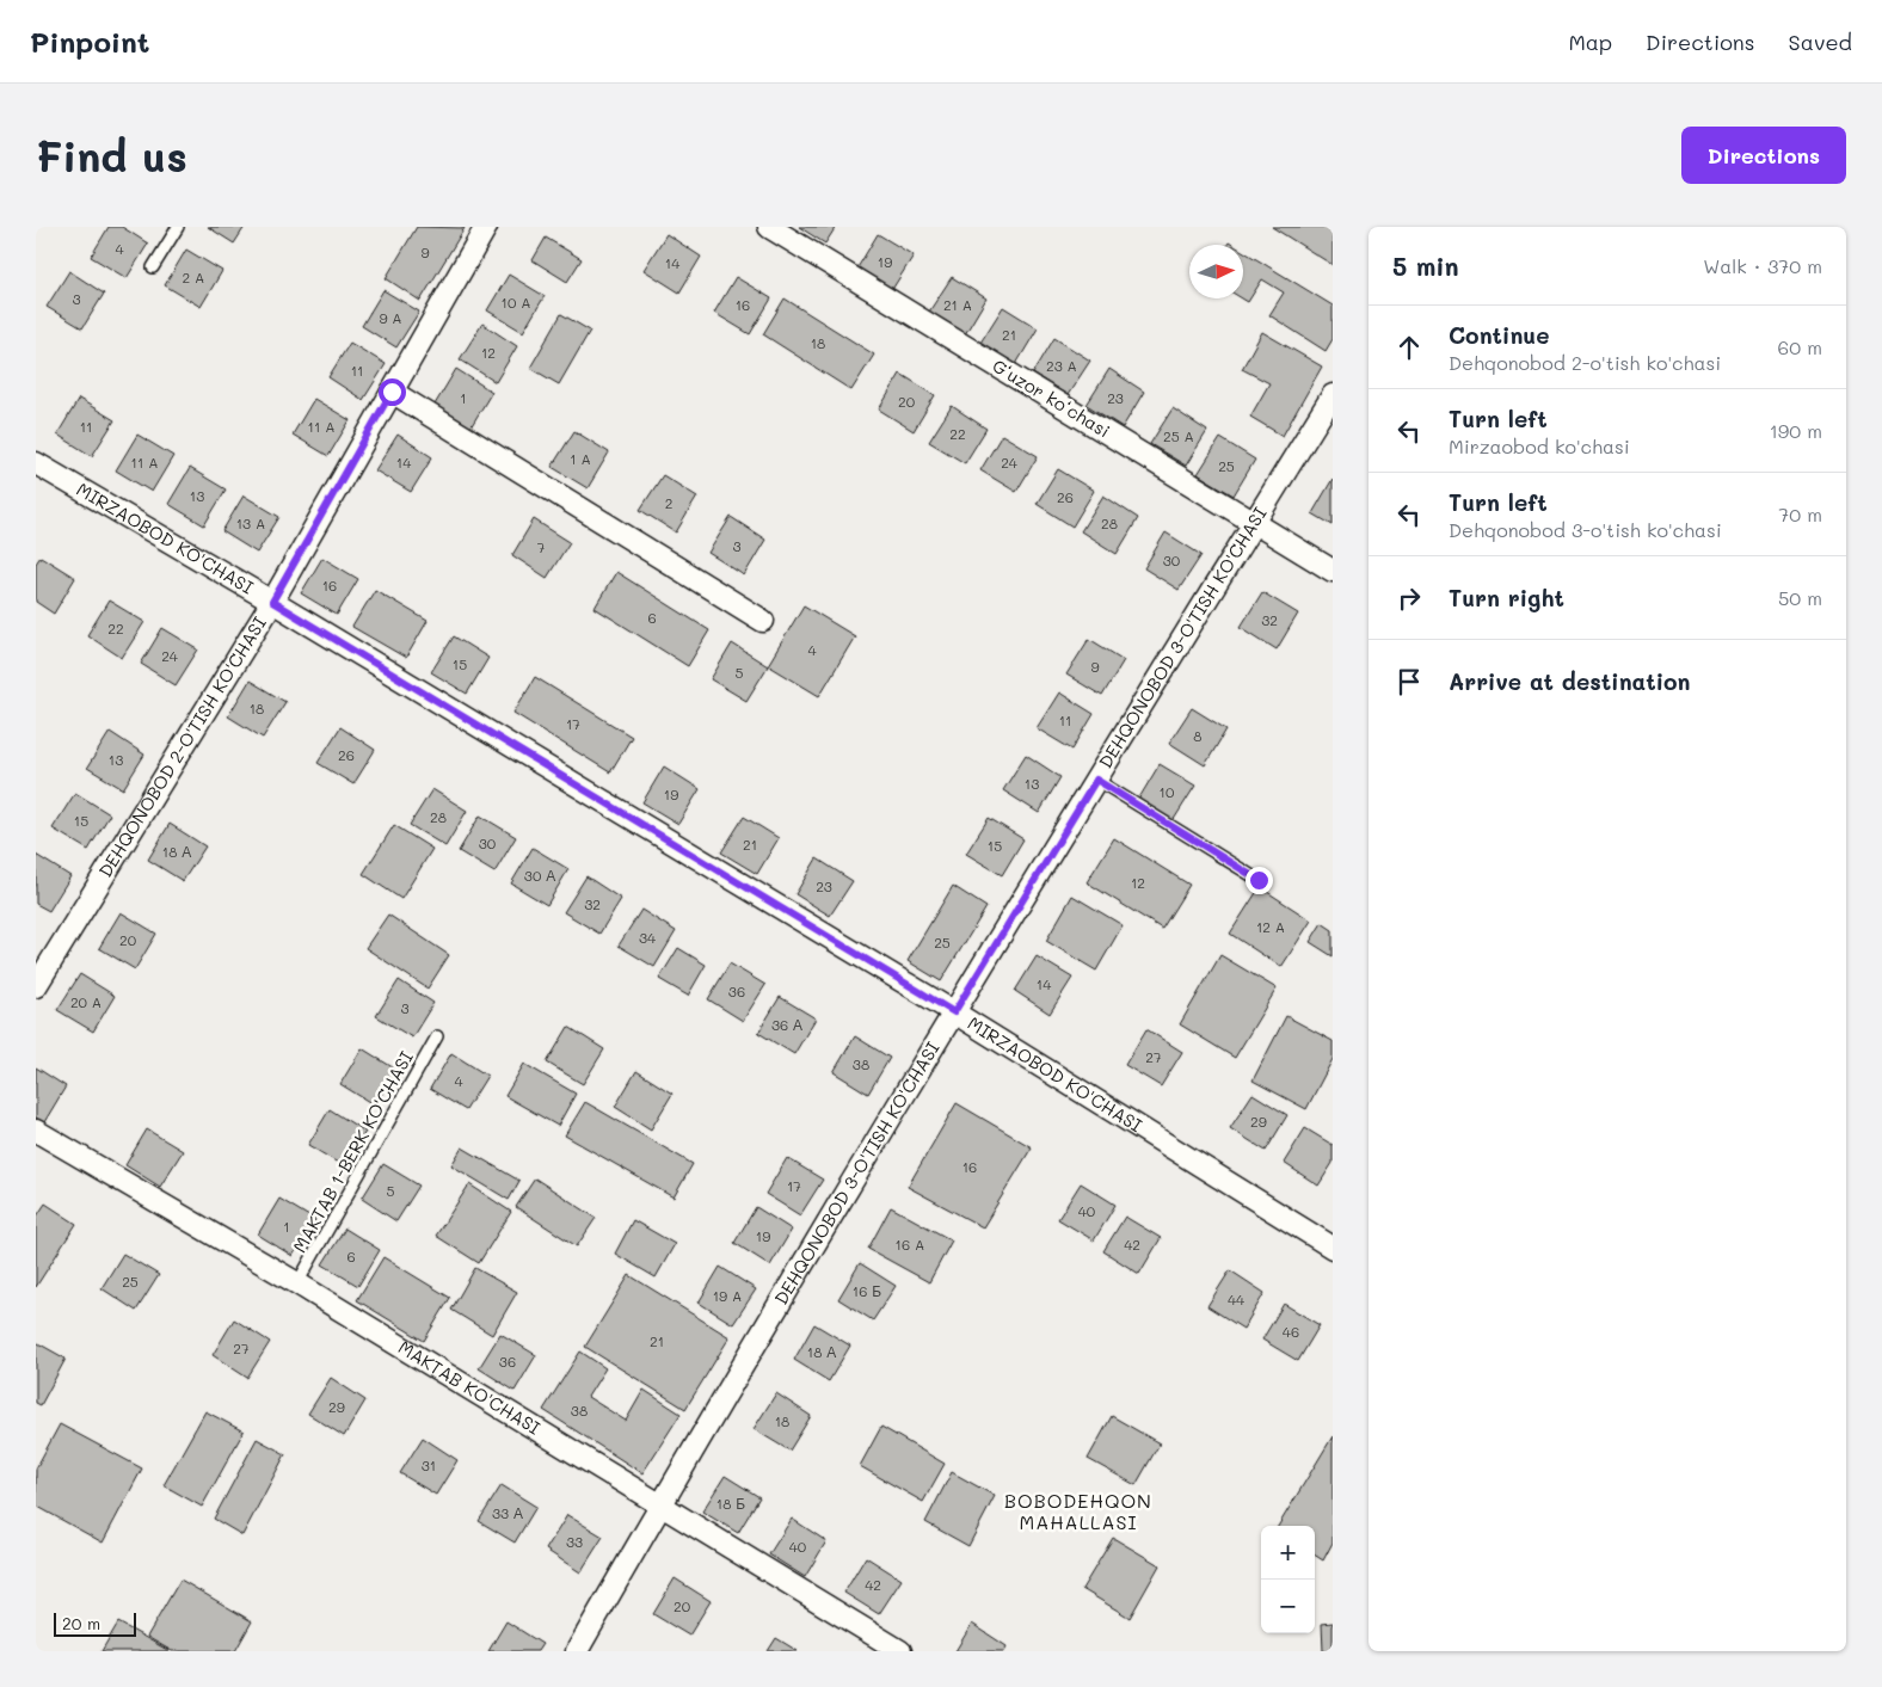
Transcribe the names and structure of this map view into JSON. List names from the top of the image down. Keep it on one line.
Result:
{"streets":{"street":["Gʻuzor koʻchasi","MIRZAOBOD KO'CHASI","DEHQONOBOD 3-O'TISH KO'CHASI","DEHQONOBOD 2-O'TISH KO'CHASI","MAKTAB KO'CHASI"],"lane":["MAKTAB 1-BERK KO'CHASI"]},"crossings":[["Gʻuzor koʻchasi","DEHQONOBOD 3-O'TISH KO'CHASI"],["MIRZAOBOD KO'CHASI","DEHQONOBOD 3-O'TISH KO'CHASI"],["MIRZAOBOD KO'CHASI","DEHQONOBOD 2-O'TISH KO'CHASI"],["DEHQONOBOD 3-O'TISH KO'CHASI","MAKTAB KO'CHASI"],["MAKTAB 1-BERK KO'CHASI","MAKTAB KO'CHASI"]],"districts":["BOBODEHQON MAHALLASI"],"house_numbers":["4","9","19","14","2 A","3","10 A","16","21 A","9 A","21","18","12","23 A","11","1","23","20","11","11 A","22","25 A","1 A","11 A","14","24","25","13","26","2","13 A","28","3","7","30","16","6","32","22","4","24","15","9","5","18","11","17","8","26","13","13","10","19","28","15","30","21","15","18 А","30 А","12","23","32","12 A","34","20","25","14","36","20 A","3","36 А","27","38","4","29","16","17","5","40","1","19","16 A","42","6","25","16 Б","19 A","44","46","21","27","18 А","36","29","38","18","31","18 Б","33 А","33","40","42","20"],"scale_bar":"20 m","north":"right","page":{"header":"Pinpoint","nav":["Map","Directions","Saved"],"buttons":"Directions","title":"Find us","heading":["5 min","Walk · 370 m"],"list":[["Continue","Dehqonobod 2-o'tish ko'chasi","60 m"],["Turn left","Mirzaobod ko'chasi","190 m"],["Turn left","Dehqonobod 3-o'tish ko'chasi","70 m"],["Turn right","50 m"],"Arrive at destination"],"map_buttons":["+","−"],"scale":"20 m"}}
